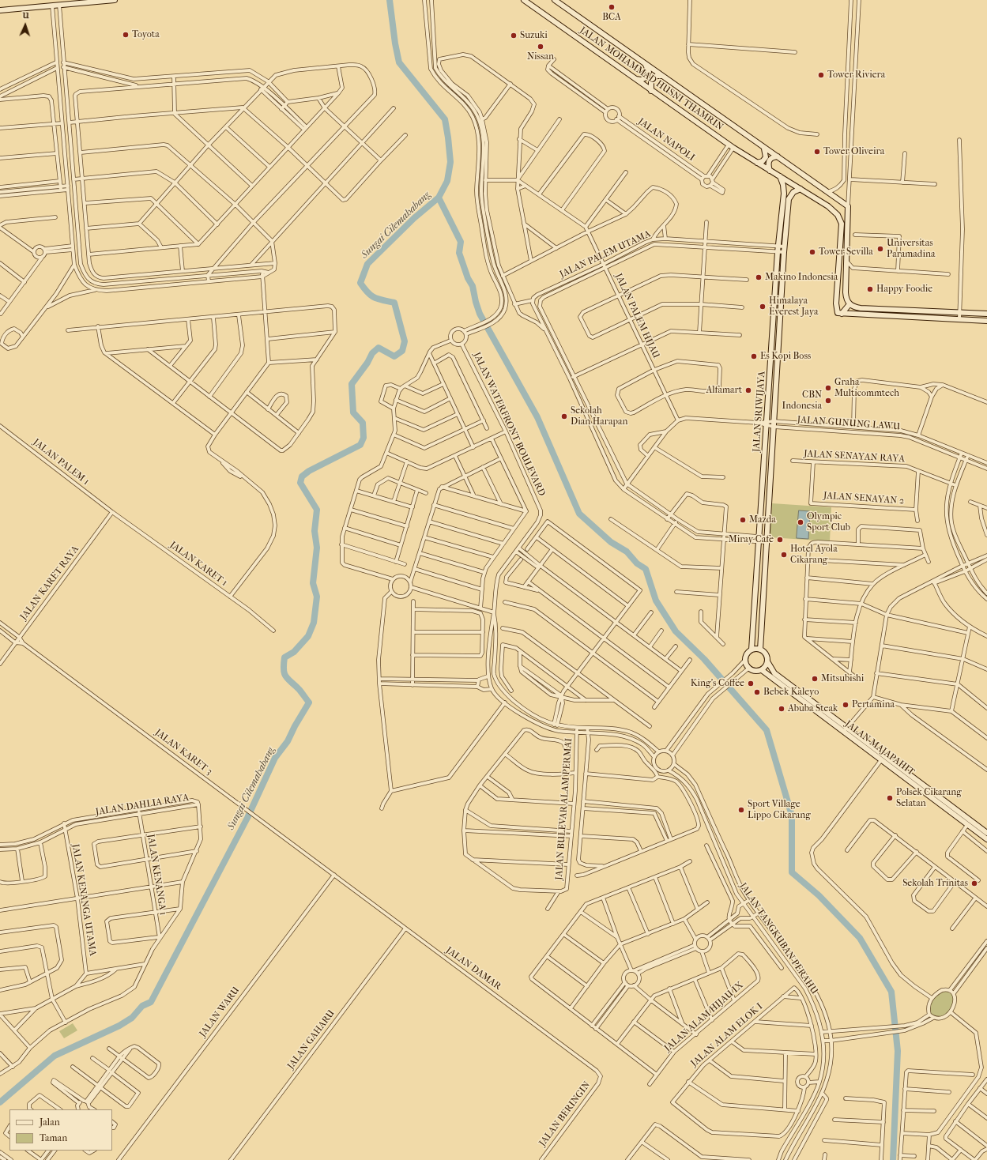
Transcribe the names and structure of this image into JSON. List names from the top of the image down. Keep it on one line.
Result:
{"streets":{"street":["JALAN MOHAMMAD HUSNI THAMRIN","JALAN NAPOLI","JALAN PALEM UTAMA","JALAN PALEM HIJAU","JALAN SRIWIJAYA","JALAN GUNUNG LAWU","JALAN WATERFRONT BOULEVARD","JALAN SENAYAN RAYA","JALAN PALEM 1","JALAN SENAYAN 2","JALAN KARET 1","JALAN KARET RAYA","JALAN MAJAPAHIT","JALAN KARET 3","JALAN DAHLIA RAYA","JALAN BULEVAR ALAM PERMAI","JALAN KENANGA 1","JALAN KENANGA UTAMA","JALAN TANGKUBAN PERAHU","JALAN DAMAR","JALAN WARU","JALAN ALAM HIJAU IX","JALAN ALAM ELOK I","JALAN GAHARU","JALAN BERINGIN"]},"crossings":[["JALAN MOHAMMAD HUSNI THAMRIN","JALAN SRIWIJAYA"],["JALAN PALEM UTAMA","JALAN PALEM HIJAU"],["JALAN PALEM UTAMA","JALAN SRIWIJAYA"],["JALAN SRIWIJAYA","JALAN GUNUNG LAWU"],["JALAN SRIWIJAYA","JALAN MAJAPAHIT"],["JALAN SENAYAN RAYA","JALAN SENAYAN 2"],["JALAN PALEM 1","JALAN KARET 1"],["JALAN PALEM 1","JALAN KARET RAYA"],["JALAN KARET 1","JALAN KARET RAYA"],["JALAN KARET RAYA","JALAN KARET 3"],["JALAN KARET 3","JALAN DAMAR"],["JALAN KARET 3","JALAN WARU"],["JALAN DAHLIA RAYA","JALAN KENANGA 1"],["JALAN DAHLIA RAYA","JALAN KENANGA UTAMA"],["JALAN DAMAR","JALAN WARU"],["JALAN DAMAR","JALAN GAHARU"],["JALAN DAMAR","JALAN BERINGIN"]],"water":["Sungai Cilemahabang"],"places":["BCA","Toyota","Suzuki","Nissan","Tower Riviera","Tower Oliveira","Universitas Paramadina","Tower Sevilla","Makino Indonesia","Happy Foodie","Himalaya Everest Jaya","Es Kopi Boss","Graha Multicommtech","Alfamart","CBN Indonesia","Sekolah Dian Harapan","Mazda","Olympic Sport Club","Miray Cafe","Hotel Ayola Cikarang","Mitsubishi","King's Coffee","Bebek Kaleyo","Pertamina","Abuba Steak","Polsek Cikarang Selatan","Sport Village Lippo Cikarang","Sekolah Trinitas"],"legend":["Jalan","Taman"],"north":"top"}
